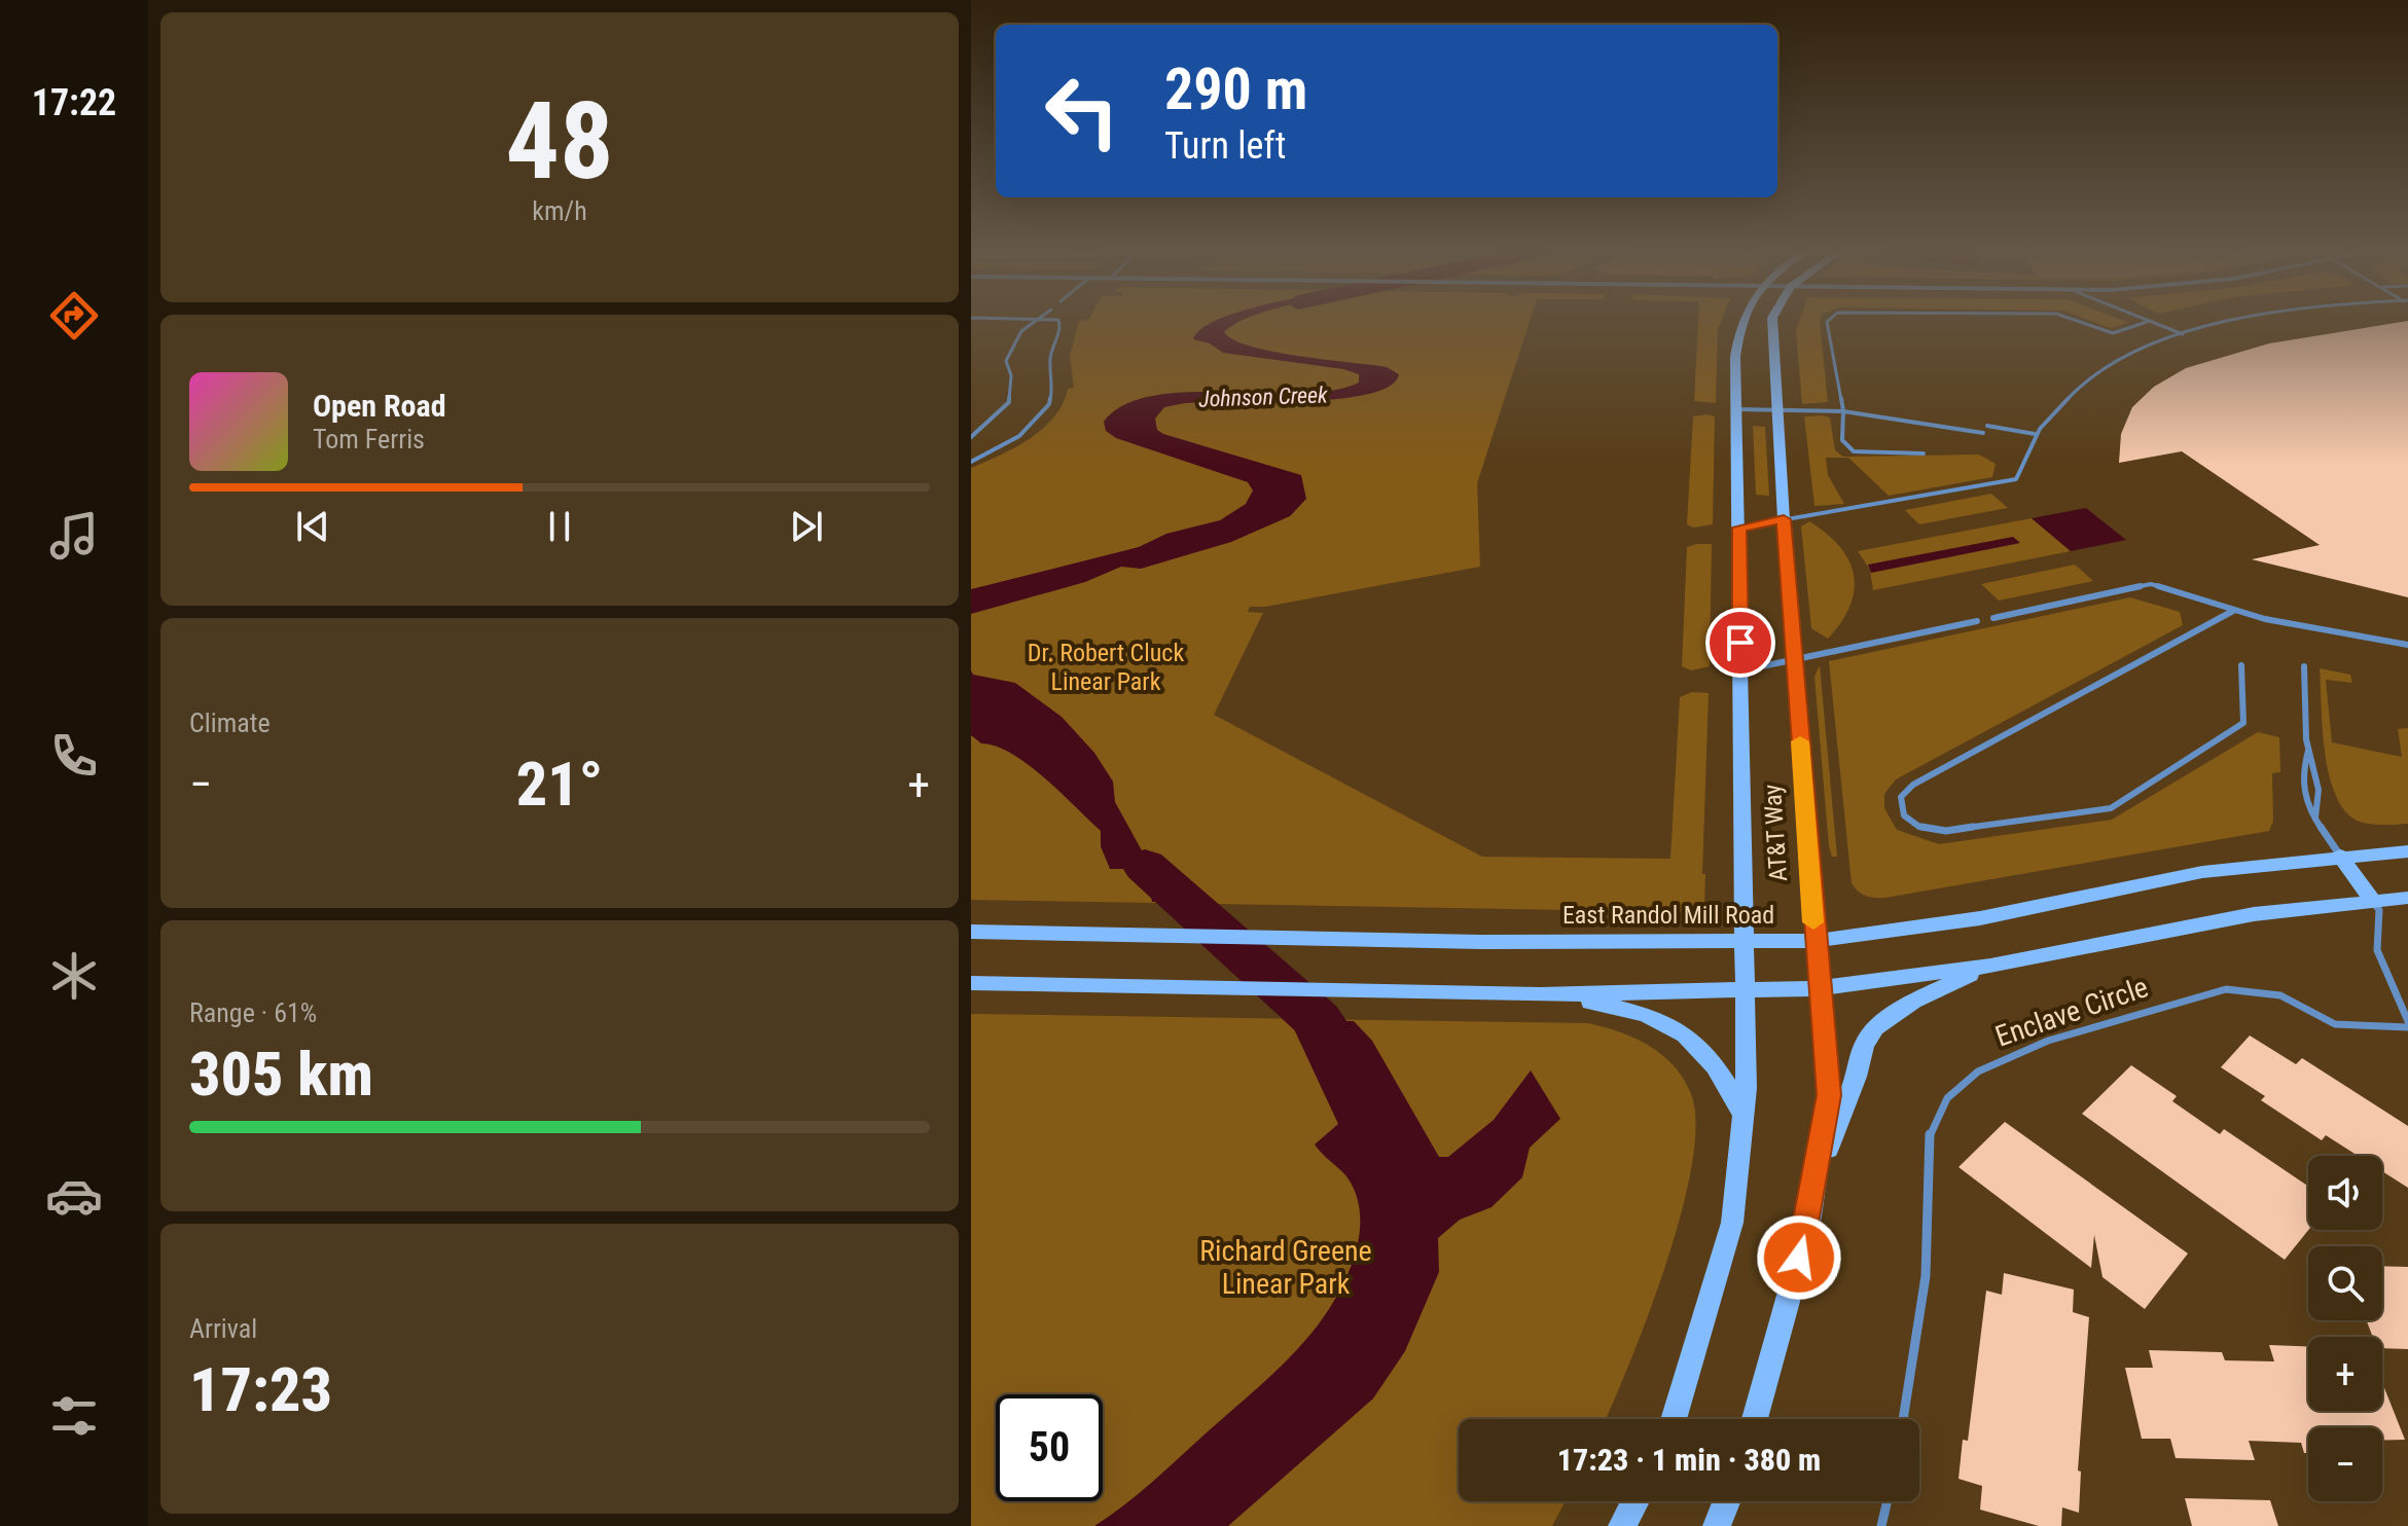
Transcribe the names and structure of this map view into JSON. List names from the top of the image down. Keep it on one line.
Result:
{"streets":{"main road":["AT&T Way","East Randol Mill Road"],"lane":["Enclave Circle"]},"crossings":[["AT&T Way","East Randol Mill Road"]],"water":["Johnson Creek"],"parks":["Dr. Robert Cluck Linear Park","Richard Greene Linear Park"],"page":{"tabs":"17:22","tile":[["48","km/h"],"Climate",["Range · 61%","305 km"],["Arrival","17:23"]],"turn":["290 m","Turn left"],"song":["Open Road","Tom Ferris"],"heat":["−","21°","+"],"map_buttons":["+","−"],"limit":"50","trip":"17:23 · 1 min · 380 m"}}
